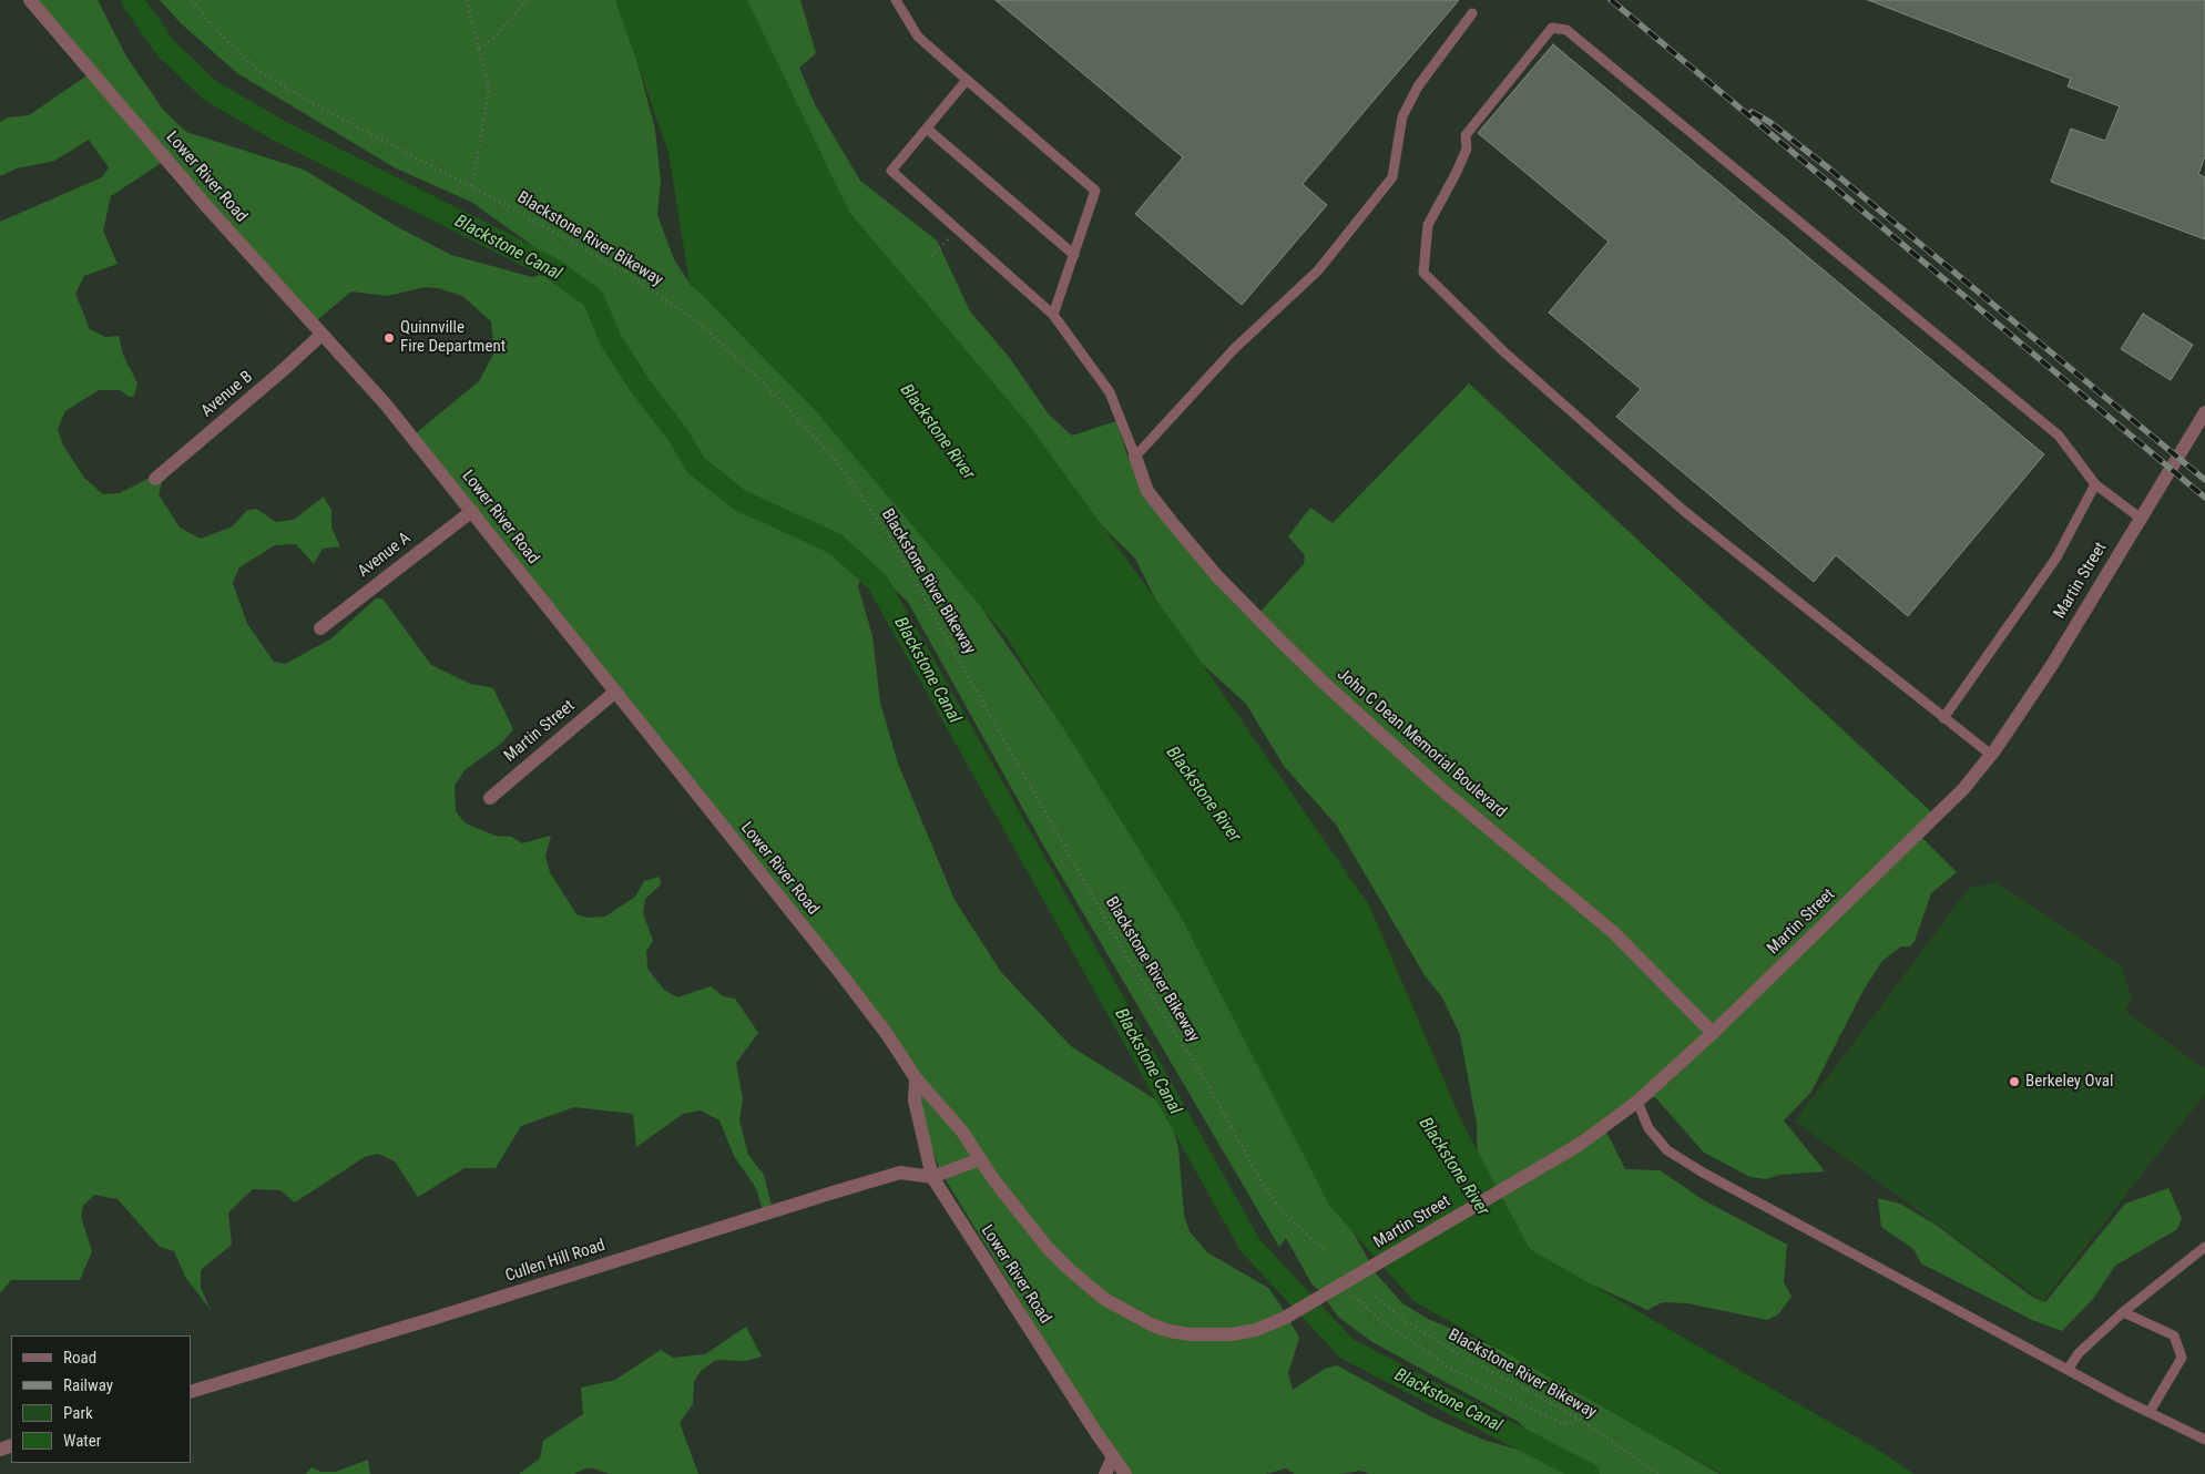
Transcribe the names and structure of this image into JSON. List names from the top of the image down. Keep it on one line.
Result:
{"streets":{"street":["Lower River Road","Avenue B","Avenue A","Martin Street","John C Dean Memorial Boulevard","Cullen Hill Road"],"path":["Blackstone River Bikeway"]},"crossings":[["Lower River Road","Avenue B"],["Lower River Road","Avenue A"],["Lower River Road","Martin Street"],["Lower River Road","Cullen Hill Road"],["Martin Street","John C Dean Memorial Boulevard"]],"water":["Blackstone Canal","Blackstone River"],"places":["Quinnville Fire Department","Berkeley Oval"],"legend":["Road","Railway","Park","Water"]}
